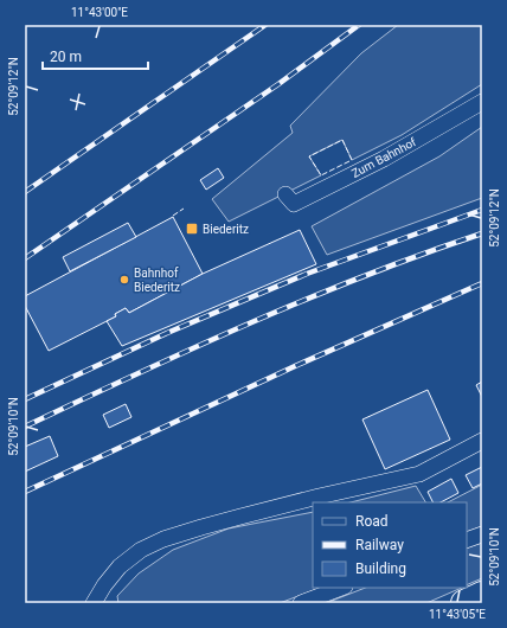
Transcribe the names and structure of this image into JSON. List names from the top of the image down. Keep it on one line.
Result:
{"streets":{"lane":["Zum Bahnhof"]},"places":{"transit":["Biederitz"],"other":["Bahnhof Biederitz"]},"legend":["Road","Railway","Building"],"scale_bar":"20 m","coordinates":["11°43'00\"E","52°09'12\"N","52°09'10\"N","11°43'05\"E"]}
